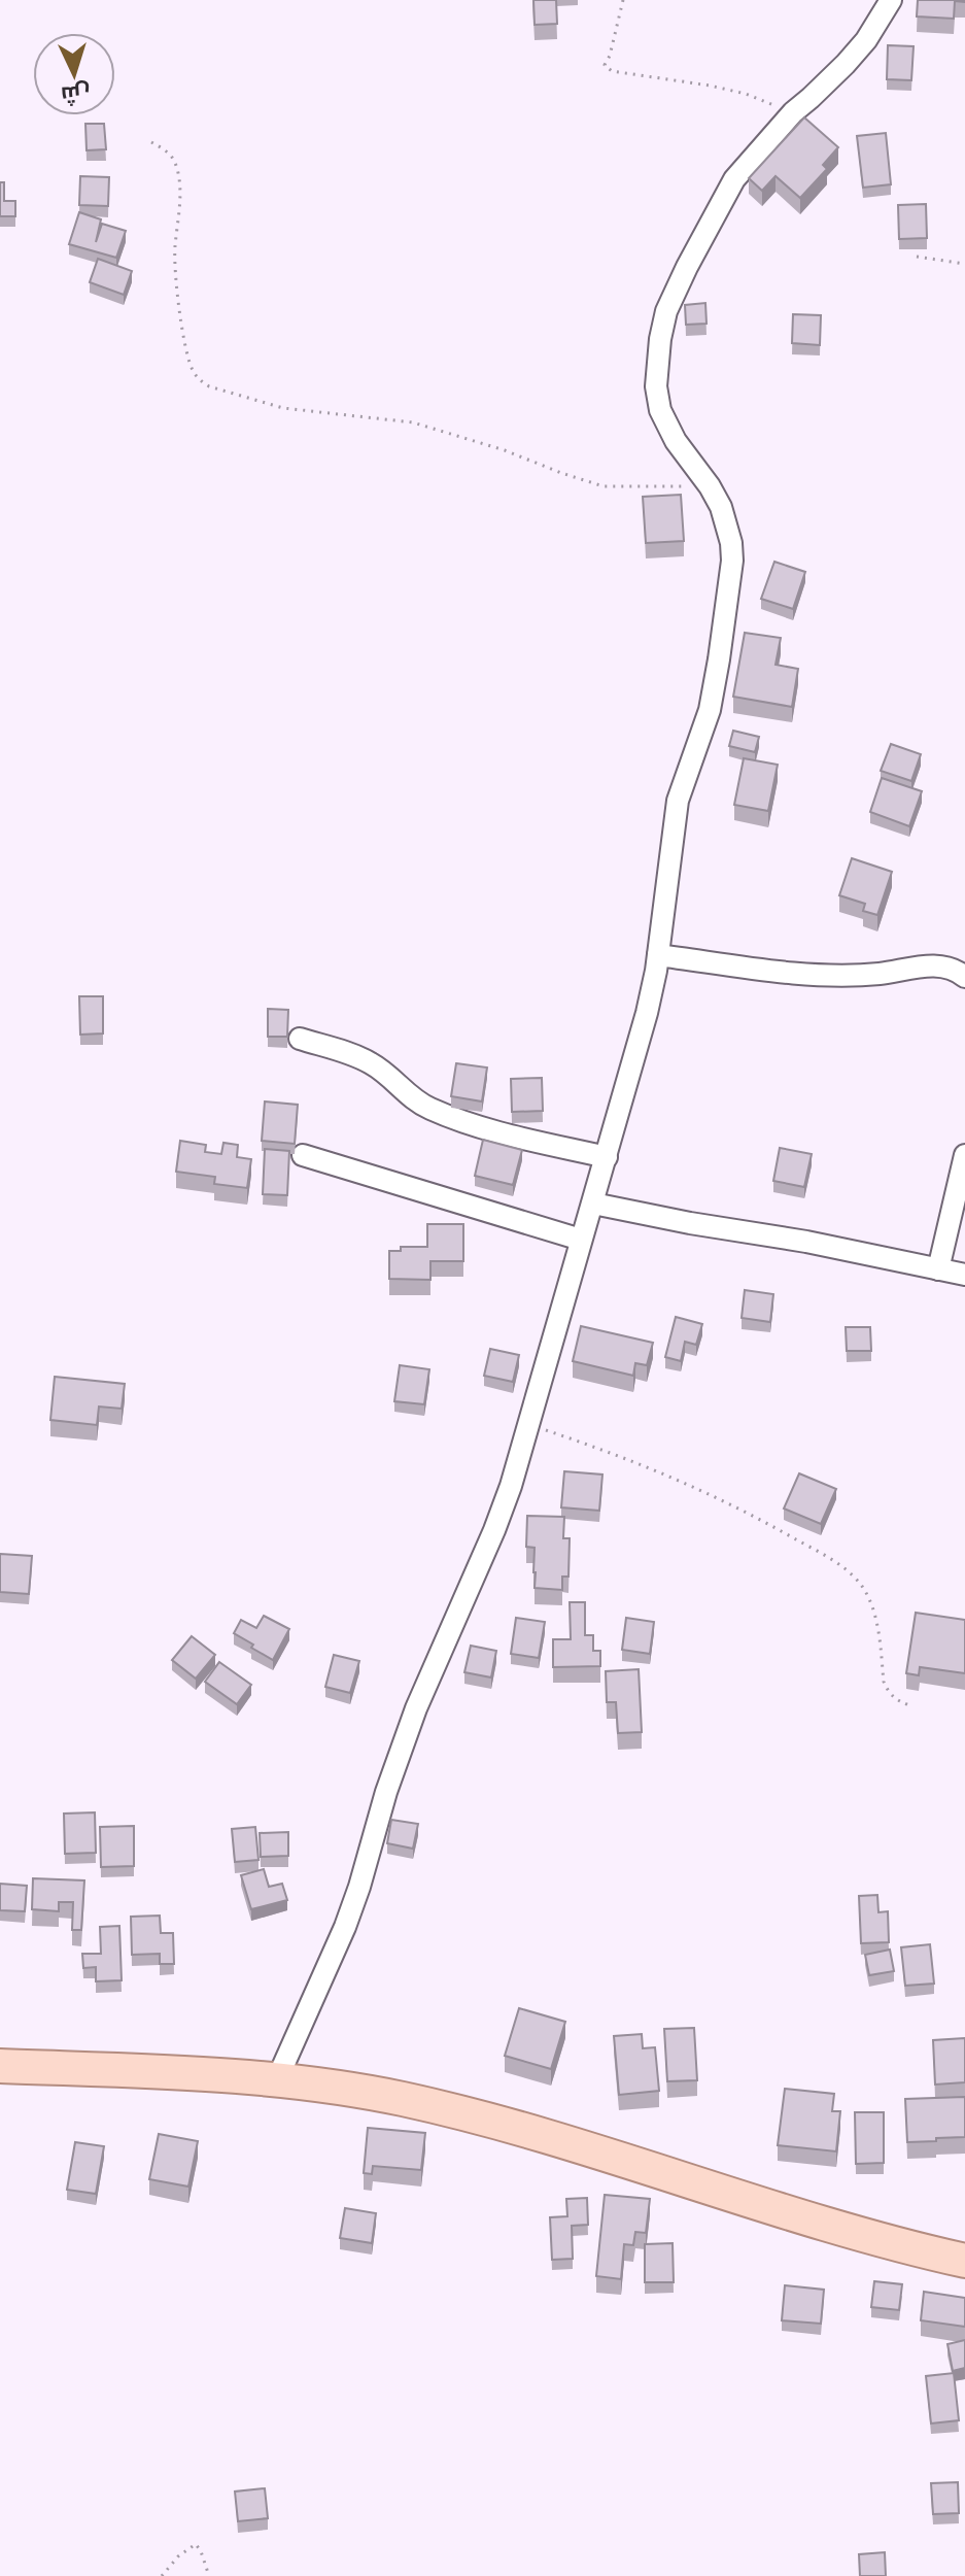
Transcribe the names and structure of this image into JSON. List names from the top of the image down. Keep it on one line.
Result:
{"north":"bottom"}
